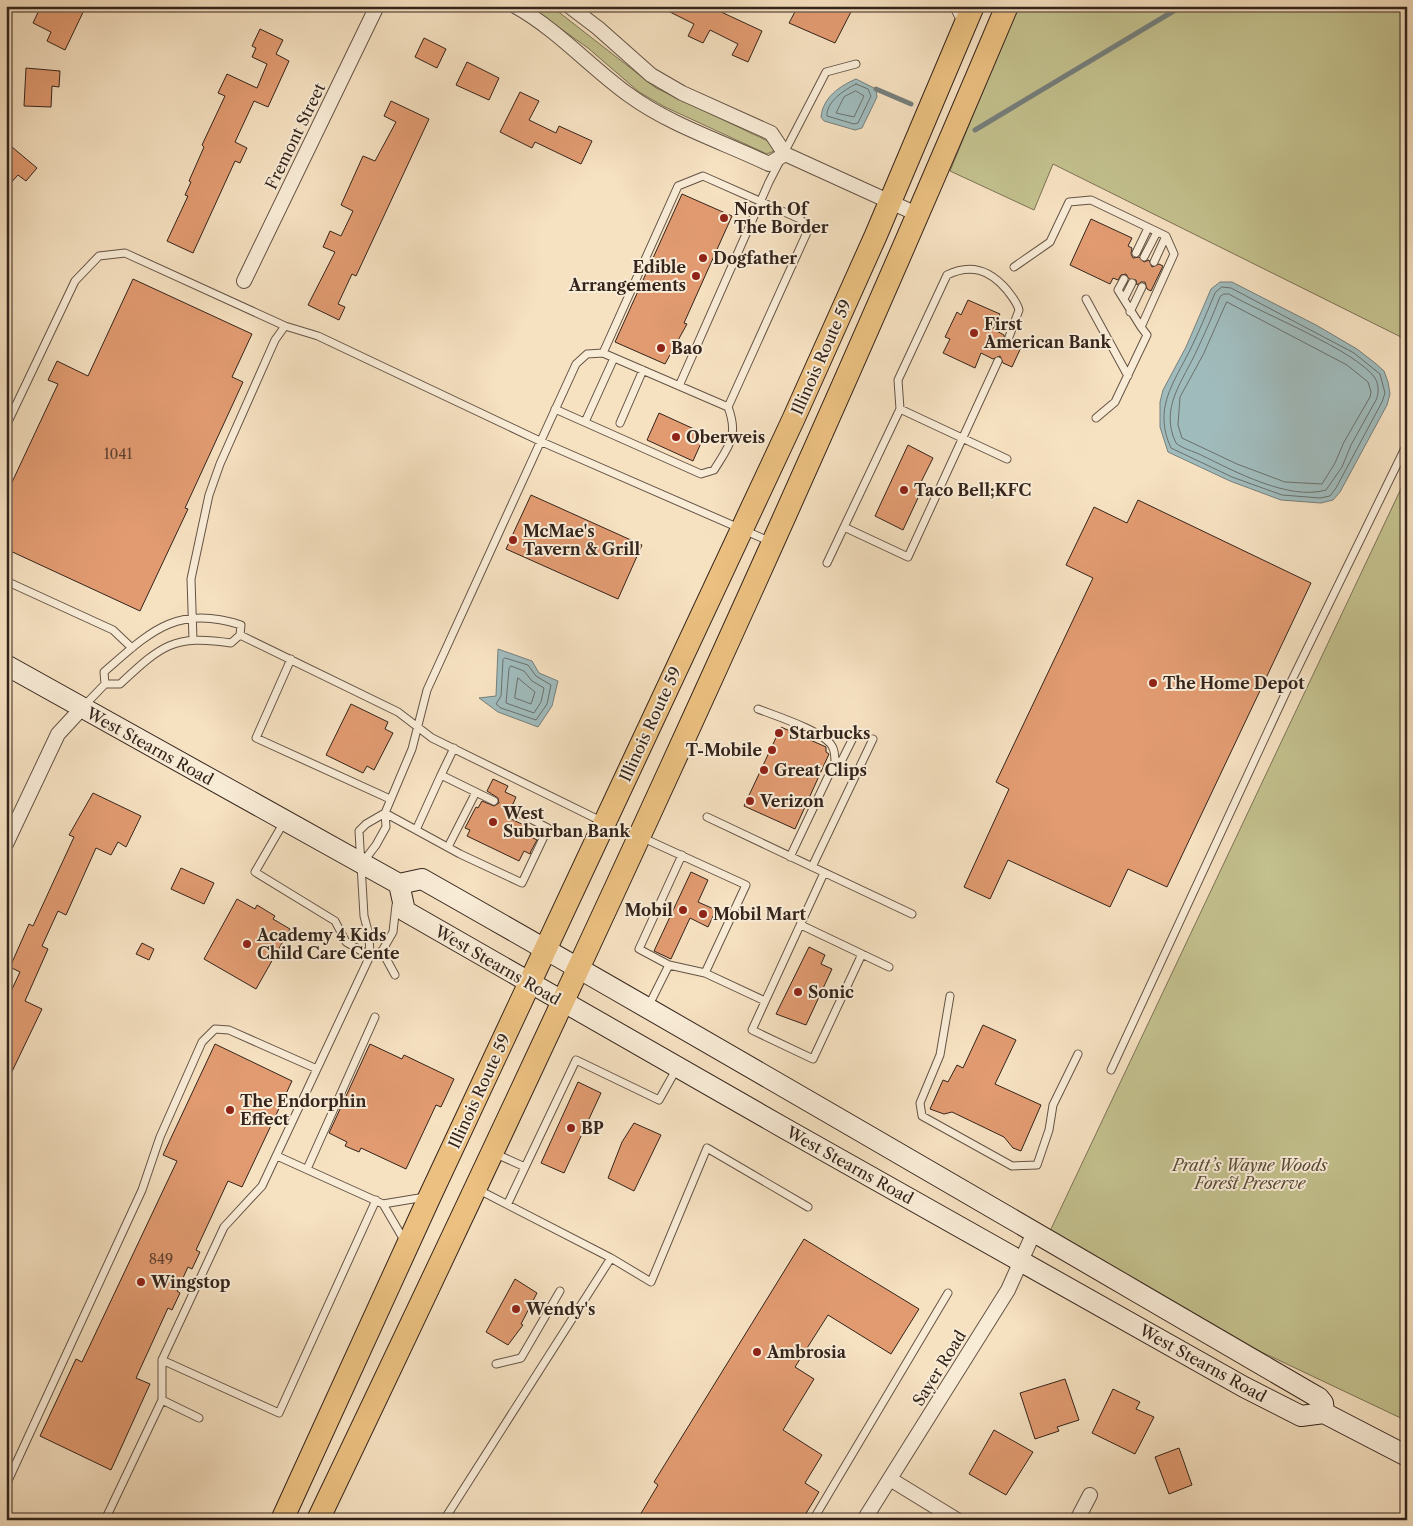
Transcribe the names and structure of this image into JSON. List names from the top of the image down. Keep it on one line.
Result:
{"streets":{"main road":["Illinois Route 59","West Stearns Road"],"street":["Fremont Street","Sayer Road"]},"crossings":[["Illinois Route 59","West Stearns Road"],["West Stearns Road","Sayer Road"]],"parks":["Pratt’s Wayne Woods Forest Preserve"],"places":["North Of The Border","Dogfather","Edible Arrangements","First American Bank","Bao","Oberweis","Taco Bell;KFC","McMae's Tavern & Grill","The Home Depot","Starbucks","T-Mobile","Great Clips","Verizon","West Suburban Bank","Mobil","Mobil Mart","Academy 4 Kids Child Care Cente","Sonic","The Endorphin Effect","BP","Wingstop","Wendy's","Ambrosia"],"house_numbers":["1041","849"]}
